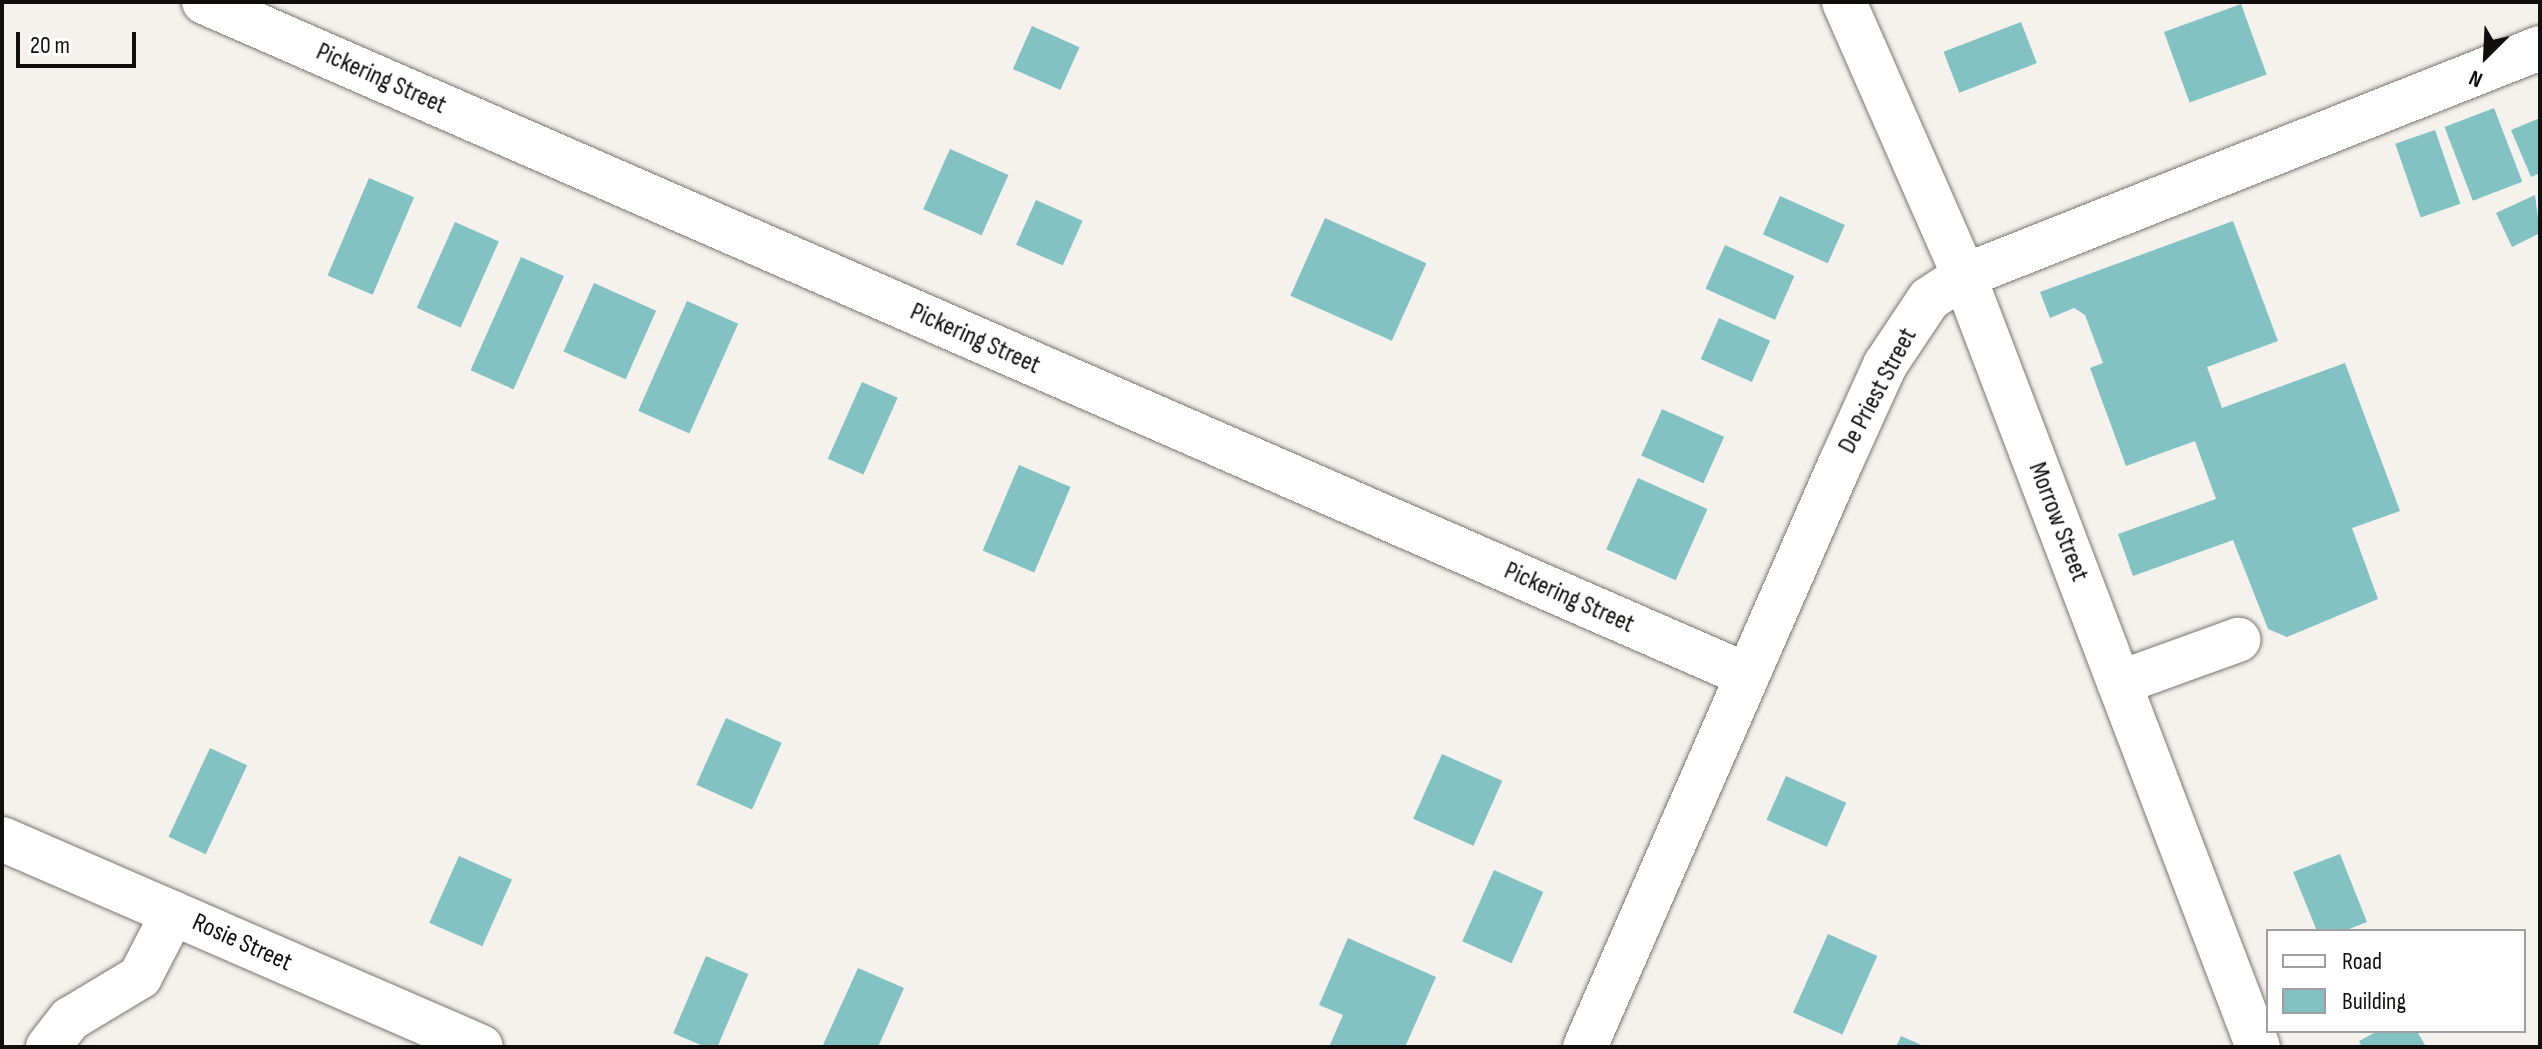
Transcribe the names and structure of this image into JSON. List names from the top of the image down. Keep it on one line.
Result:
{"streets":{"street":["Pickering Street","De Priest Street","Morrow Street","Rosie Street"]},"crossings":[["Pickering Street","De Priest Street"],["De Priest Street","Morrow Street"]],"legend":["Road","Building"],"scale_bar":"20 m","north":"bottom left"}
